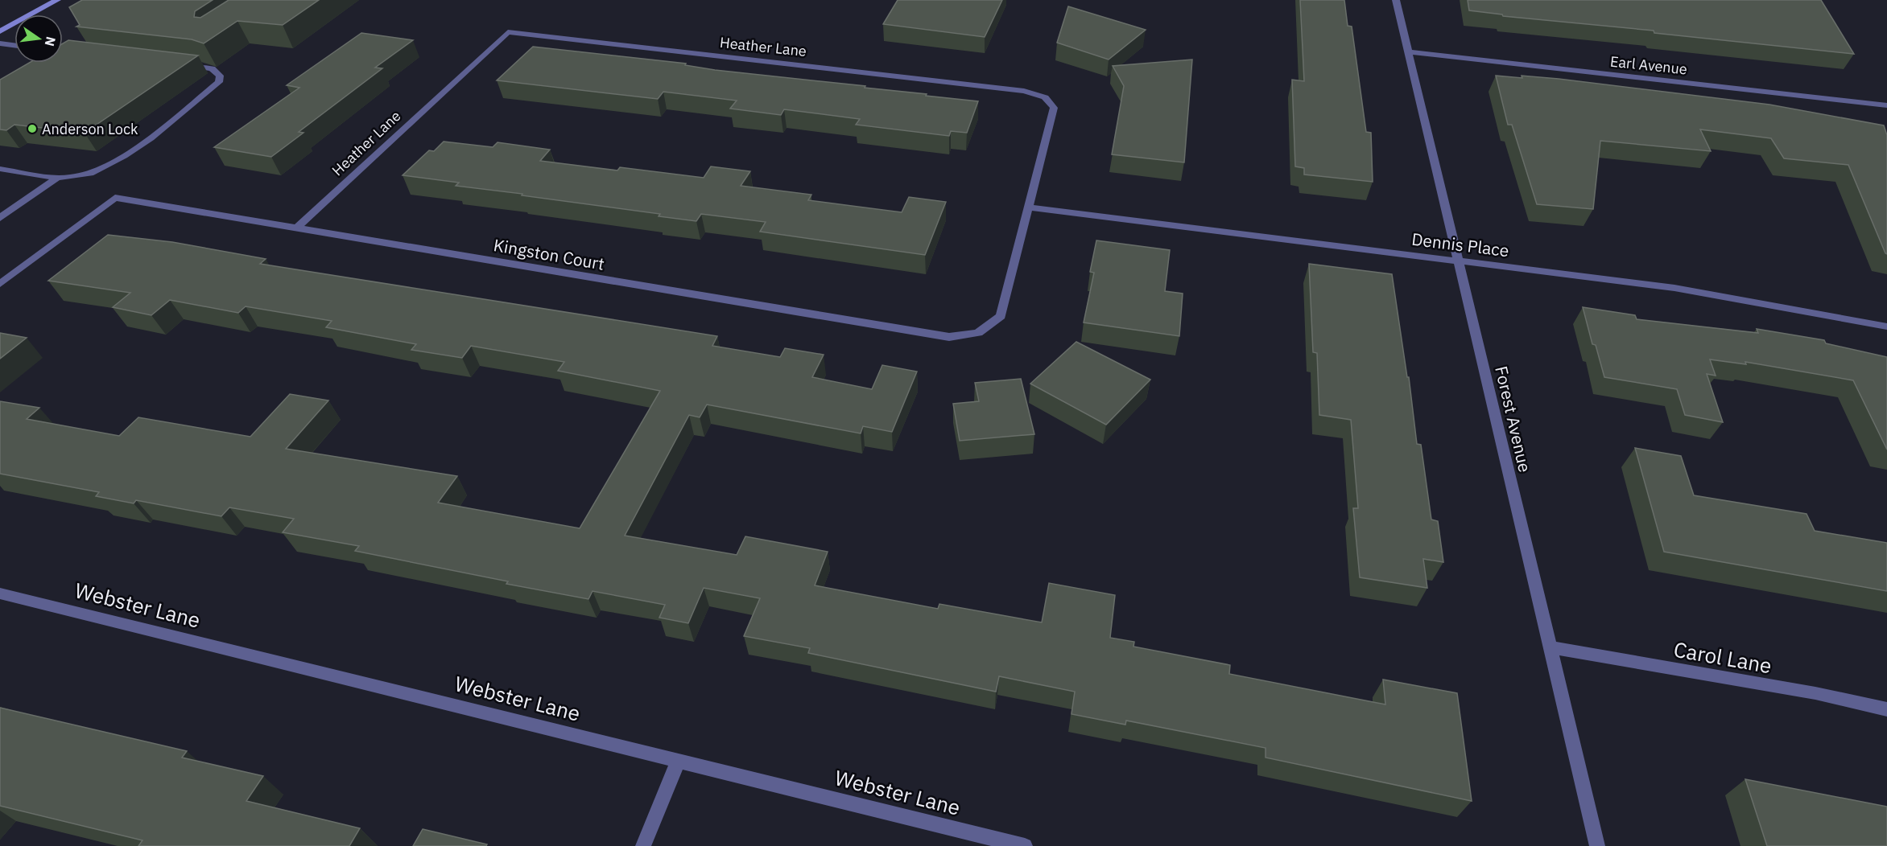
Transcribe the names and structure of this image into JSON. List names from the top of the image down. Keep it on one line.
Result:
{"streets":{"street":["Heather Lane","Earl Avenue","Dennis Place","Kingston Court","Forest Avenue","Webster Lane","Carol Lane"]},"crossings":[["Heather Lane","Dennis Place"],["Heather Lane","Kingston Court"],["Earl Avenue","Forest Avenue"],["Dennis Place","Forest Avenue"],["Forest Avenue","Carol Lane"]],"places":["Anderson Lock"],"north":"right"}
